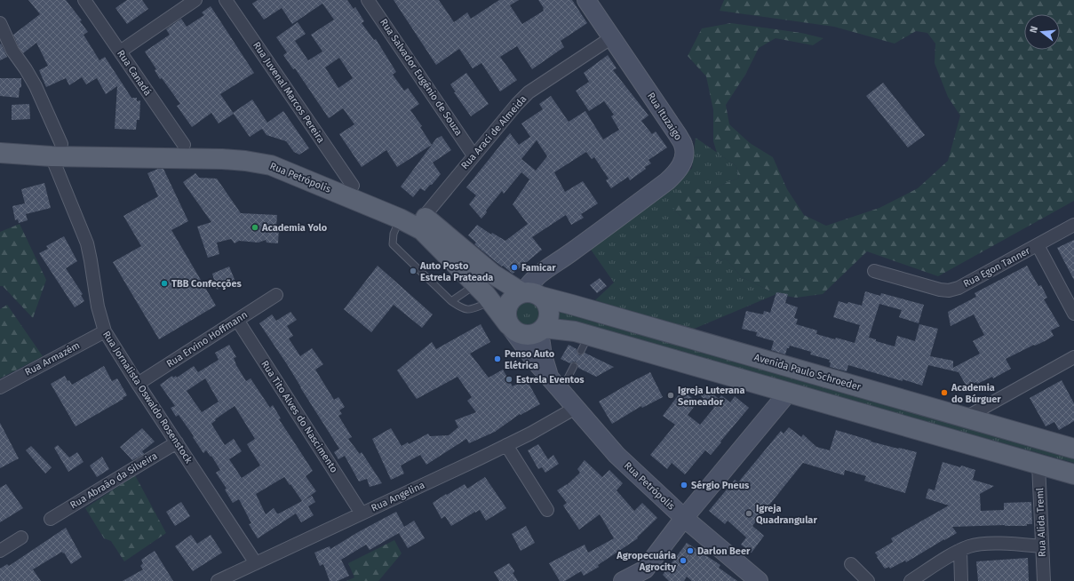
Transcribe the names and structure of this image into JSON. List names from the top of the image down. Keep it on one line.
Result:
{"streets":{"main road":["Rua Petrópolis","Avenida Paulo Schroeder"],"street":["Rua Canadá","Rua Salvador Eugênio de Souza","Rua Juvenal Marcos Pereira","Rua Ituzaigo","Rua Araci de Almeida","Rua Egon Tanner","Rua Ervino Hoffmann","Rua Armazém","Rua Jornalista Oswaldo Rosenstock","Rua Tito Alves do Nascimento","Rua Abraão da Silveira","Rua Angelina","Rua Alida Treml"]},"crossings":[["Rua Canadá","Rua Petrópolis"],["Rua Salvador Eugênio de Souza","Rua Araci de Almeida"],["Rua Juvenal Marcos Pereira","Rua Petrópolis"],["Rua Ituzaigo","Rua Araci de Almeida"],["Rua Ituzaigo","Rua Petrópolis"],["Rua Ituzaigo","Avenida Paulo Schroeder"],["Rua Araci de Almeida","Rua Petrópolis"],["Rua Petrópolis","Avenida Paulo Schroeder"],["Rua Petrópolis","Rua Jornalista Oswaldo Rosenstock"],["Rua Petrópolis","Rua Angelina"],["Rua Ervino Hoffmann","Rua Jornalista Oswaldo Rosenstock"],["Rua Ervino Hoffmann","Rua Tito Alves do Nascimento"],["Rua Armazém","Rua Jornalista Oswaldo Rosenstock"],["Rua Jornalista Oswaldo Rosenstock","Rua Abraão da Silveira"],["Rua Jornalista Oswaldo Rosenstock","Rua Angelina"],["Rua Tito Alves do Nascimento","Rua Angelina"]],"places":["Academia Yolo","Famicar","Auto Posto Estrela Prateada","TBB Confecções","Penso Auto Elétrica","Estrela Eventos","Academia do Búrguer","Igreja Luterana Semeador","Sérgio Pneus","Igreja Quadrangular","Darlon Beer","Agropecuária Agrocity"],"north":"left"}
